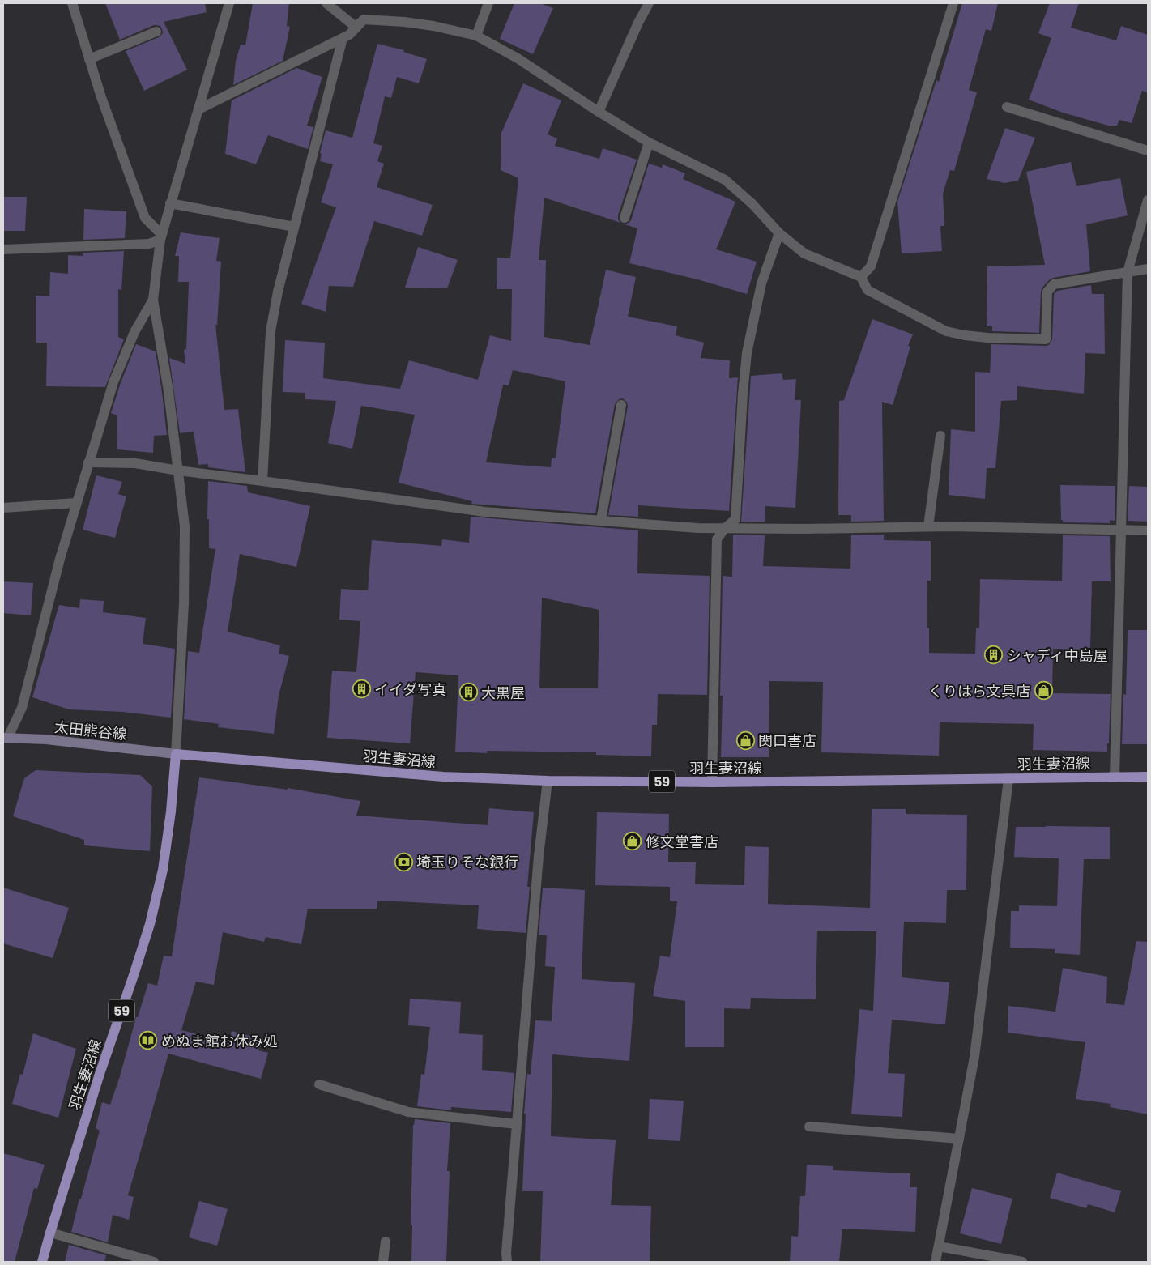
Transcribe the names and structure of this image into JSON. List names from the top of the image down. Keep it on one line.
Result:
{"streets":{"main road":["太田熊谷線","羽生妻沼線","59"]},"crossings":[["太田熊谷線","羽生妻沼線"]],"places":{"building":["シャディ中島屋","イイダ写真","大黒屋"],"shop":["くりはら文具店","関口書店","修文堂書店"],"bank":["埼玉りそな銀行"],"library":["めぬま館お休み処"]}}
